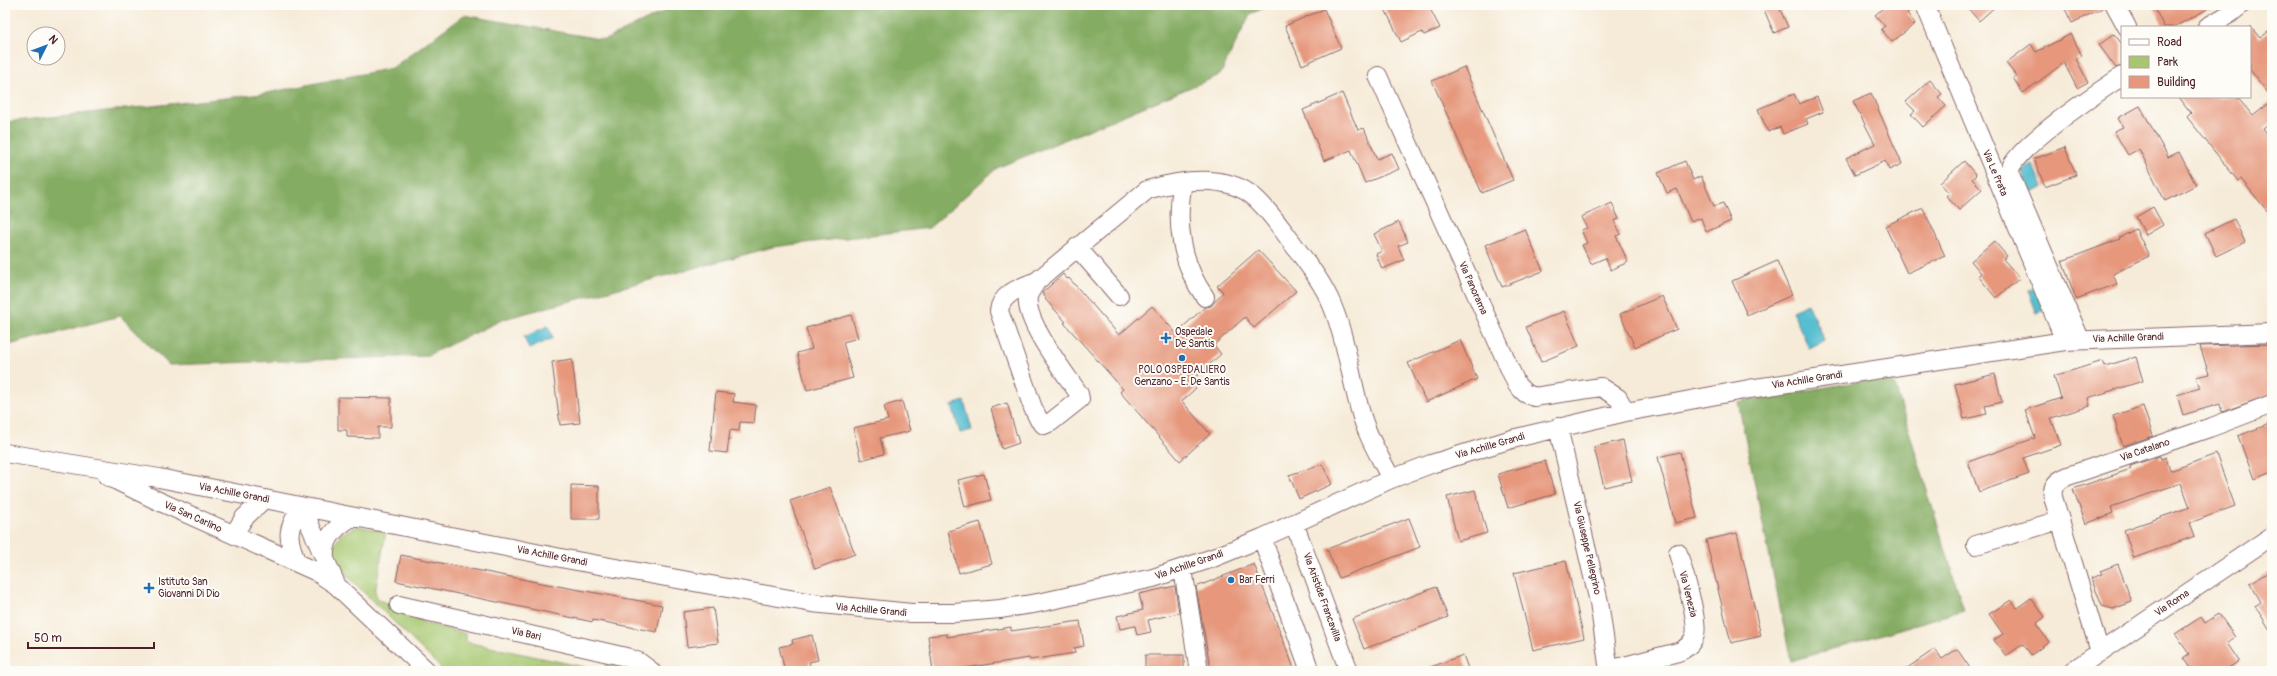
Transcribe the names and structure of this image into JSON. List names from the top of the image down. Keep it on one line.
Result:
{"streets":{"street":["Via Le Prata","Via Panorama","Via Achille Grandi","Via Catalano","Via San Carlino","Via Giuseppe Pellegrino","Via Venezia","Via Aristide Francavilla","Via Roma","Via Bari"]},"crossings":[["Via Le Prata","Via Achille Grandi"],["Via Panorama","Via Achille Grandi"],["Via Achille Grandi","Via San Carlino"],["Via Achille Grandi","Via Giuseppe Pellegrino"],["Via Achille Grandi","Via Aristide Francavilla"],["Via Catalano","Via Roma"],["Via Giuseppe Pellegrino","Via Venezia"]],"places":{"health":["Ospedale De Santis","Istituto San Giovanni Di Dio"],"other":["POLO OSPEDALIERO Genzano - E. De Santis","Bar Ferri"]},"legend":["Road","Park","Building"],"scale_bar":"50 m","north":"top right"}
